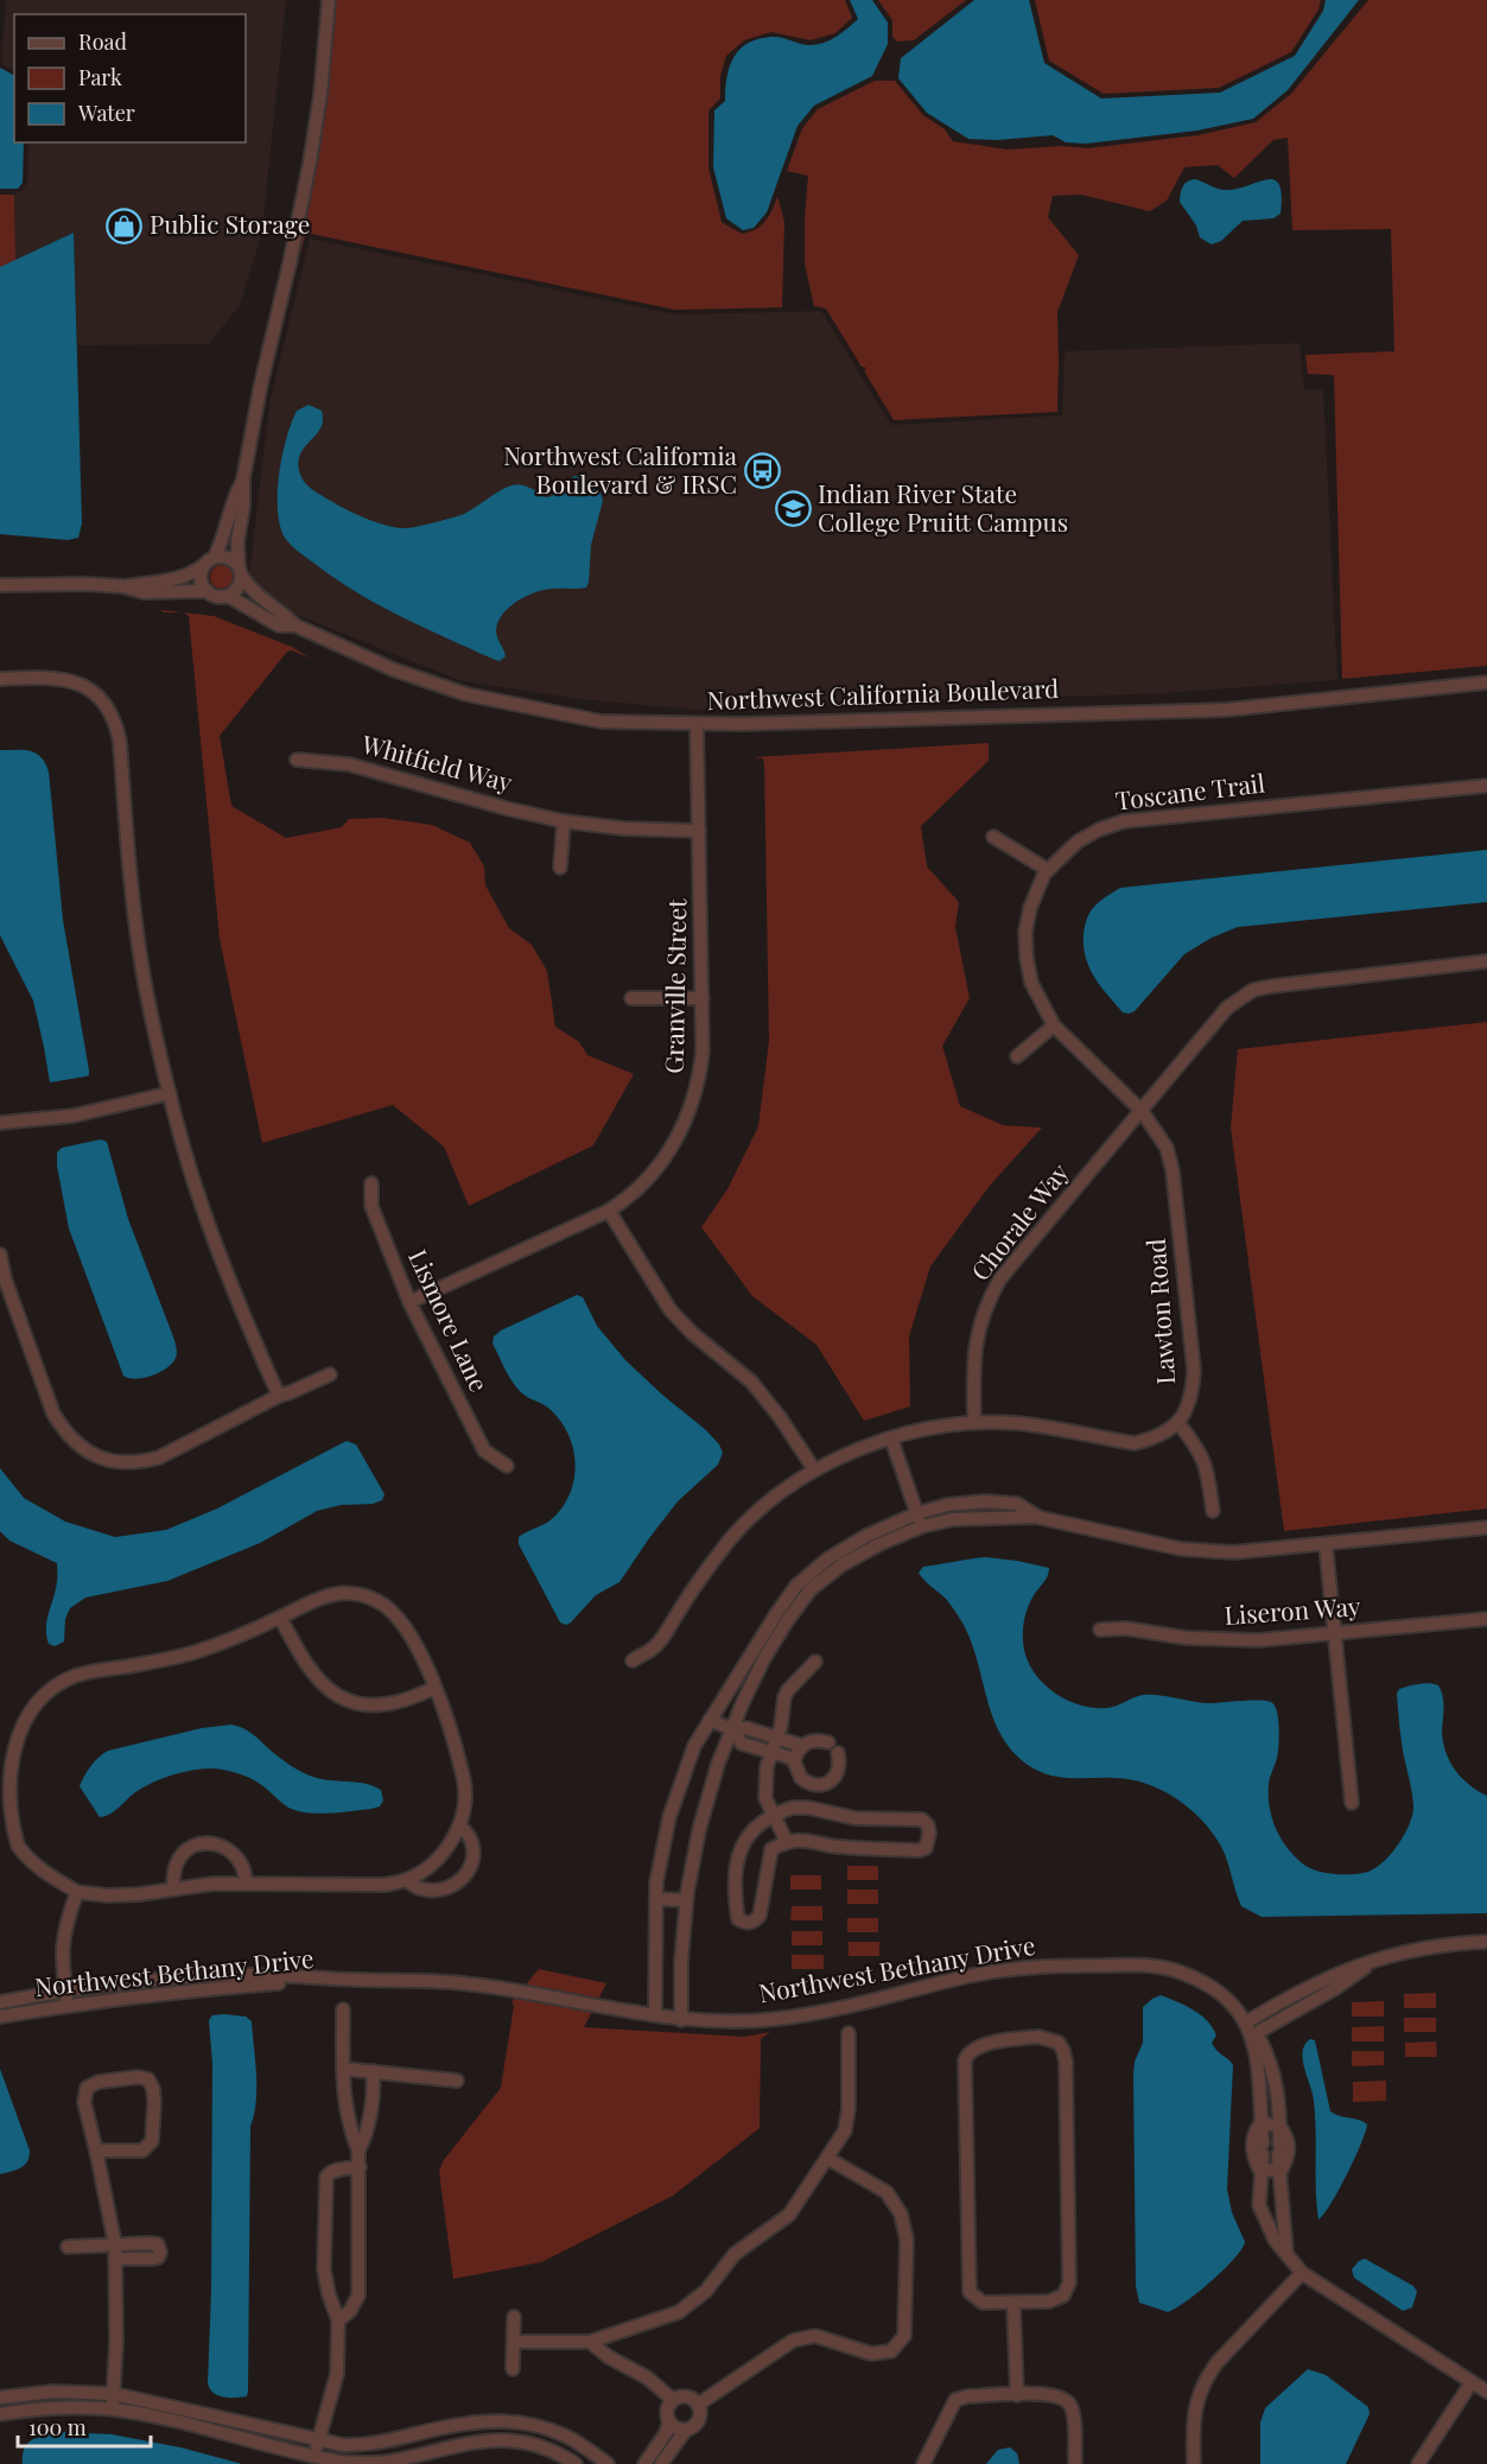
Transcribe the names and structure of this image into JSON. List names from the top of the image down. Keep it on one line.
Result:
{"streets":{"street":["Northwest California Boulevard","Whitfield Way","Toscane Trail","Granville Street","Chorale Way","Lawton Road","Lismore Lane","Liseron Way","Northwest Bethany Drive"]},"crossings":[["Northwest California Boulevard","Granville Street"],["Whitfield Way","Granville Street"],["Toscane Trail","Chorale Way"],["Toscane Trail","Lawton Road"],["Granville Street","Lismore Lane"],["Chorale Way","Lawton Road"]],"places":{"shop":["Public Storage"],"bus stop":["Northwest California Boulevard & IRSC"],"school or university":["Indian River State College Pruitt Campus"]},"legend":["Road","Park","Water"],"scale_bar":"100 m"}
